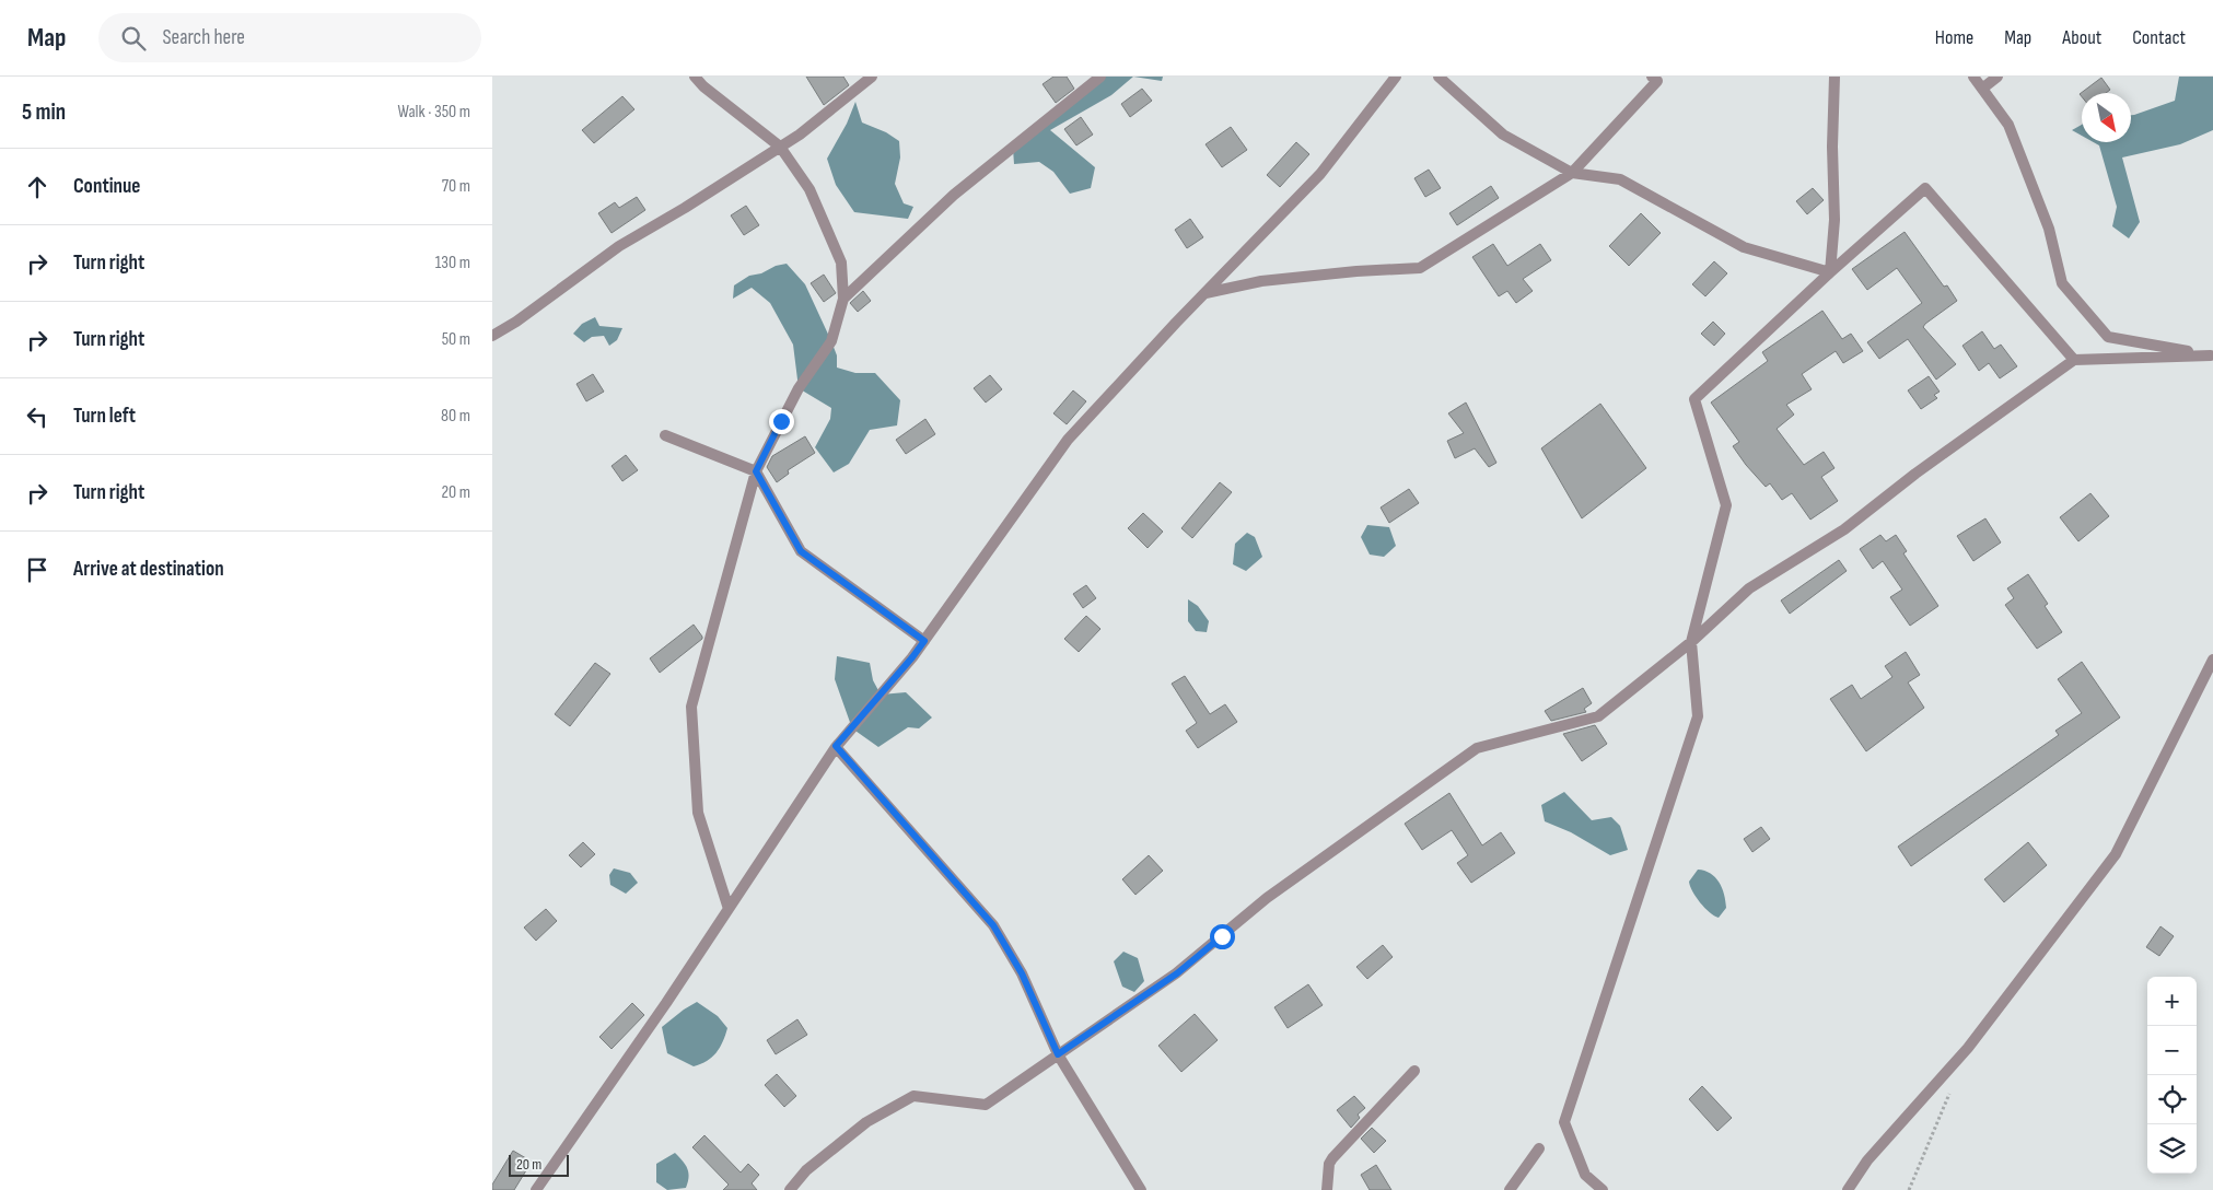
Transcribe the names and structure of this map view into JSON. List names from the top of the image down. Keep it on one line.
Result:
{"scale_bar":"20 m","north":"bottom right","page":{"header":"Map","search":"Search here","nav":["Home","Map","About","Contact"],"heading":["5 min","Walk · 350 m"],"list":[["Continue","70 m"],["Turn right","130 m"],["Turn right","50 m"],["Turn left","80 m"],["Turn right","20 m"],"Arrive at destination"],"map_buttons":["+","−"],"scale":"20 m"}}
